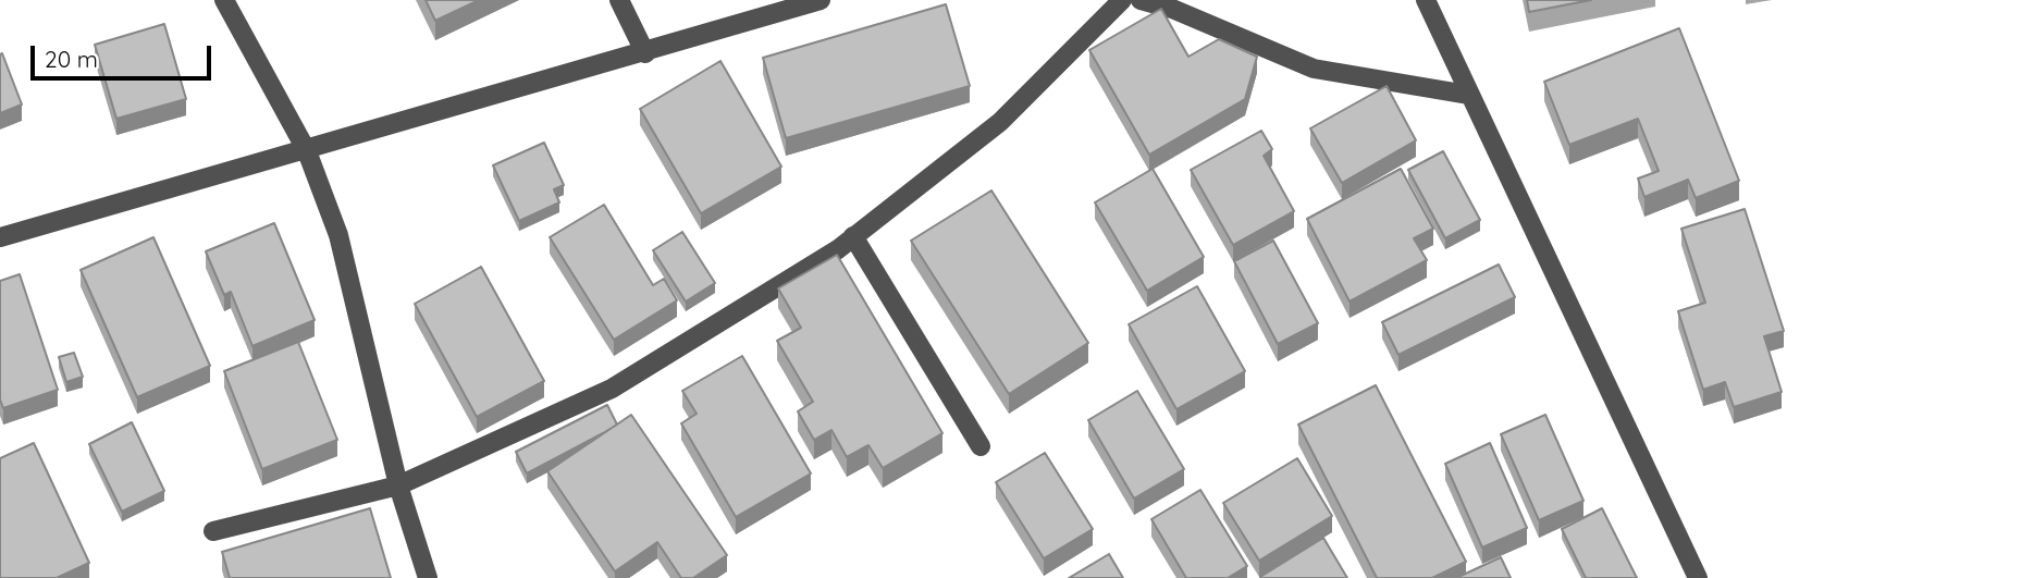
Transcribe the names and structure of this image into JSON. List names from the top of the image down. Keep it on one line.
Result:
{"scale_bar":"20 m"}
